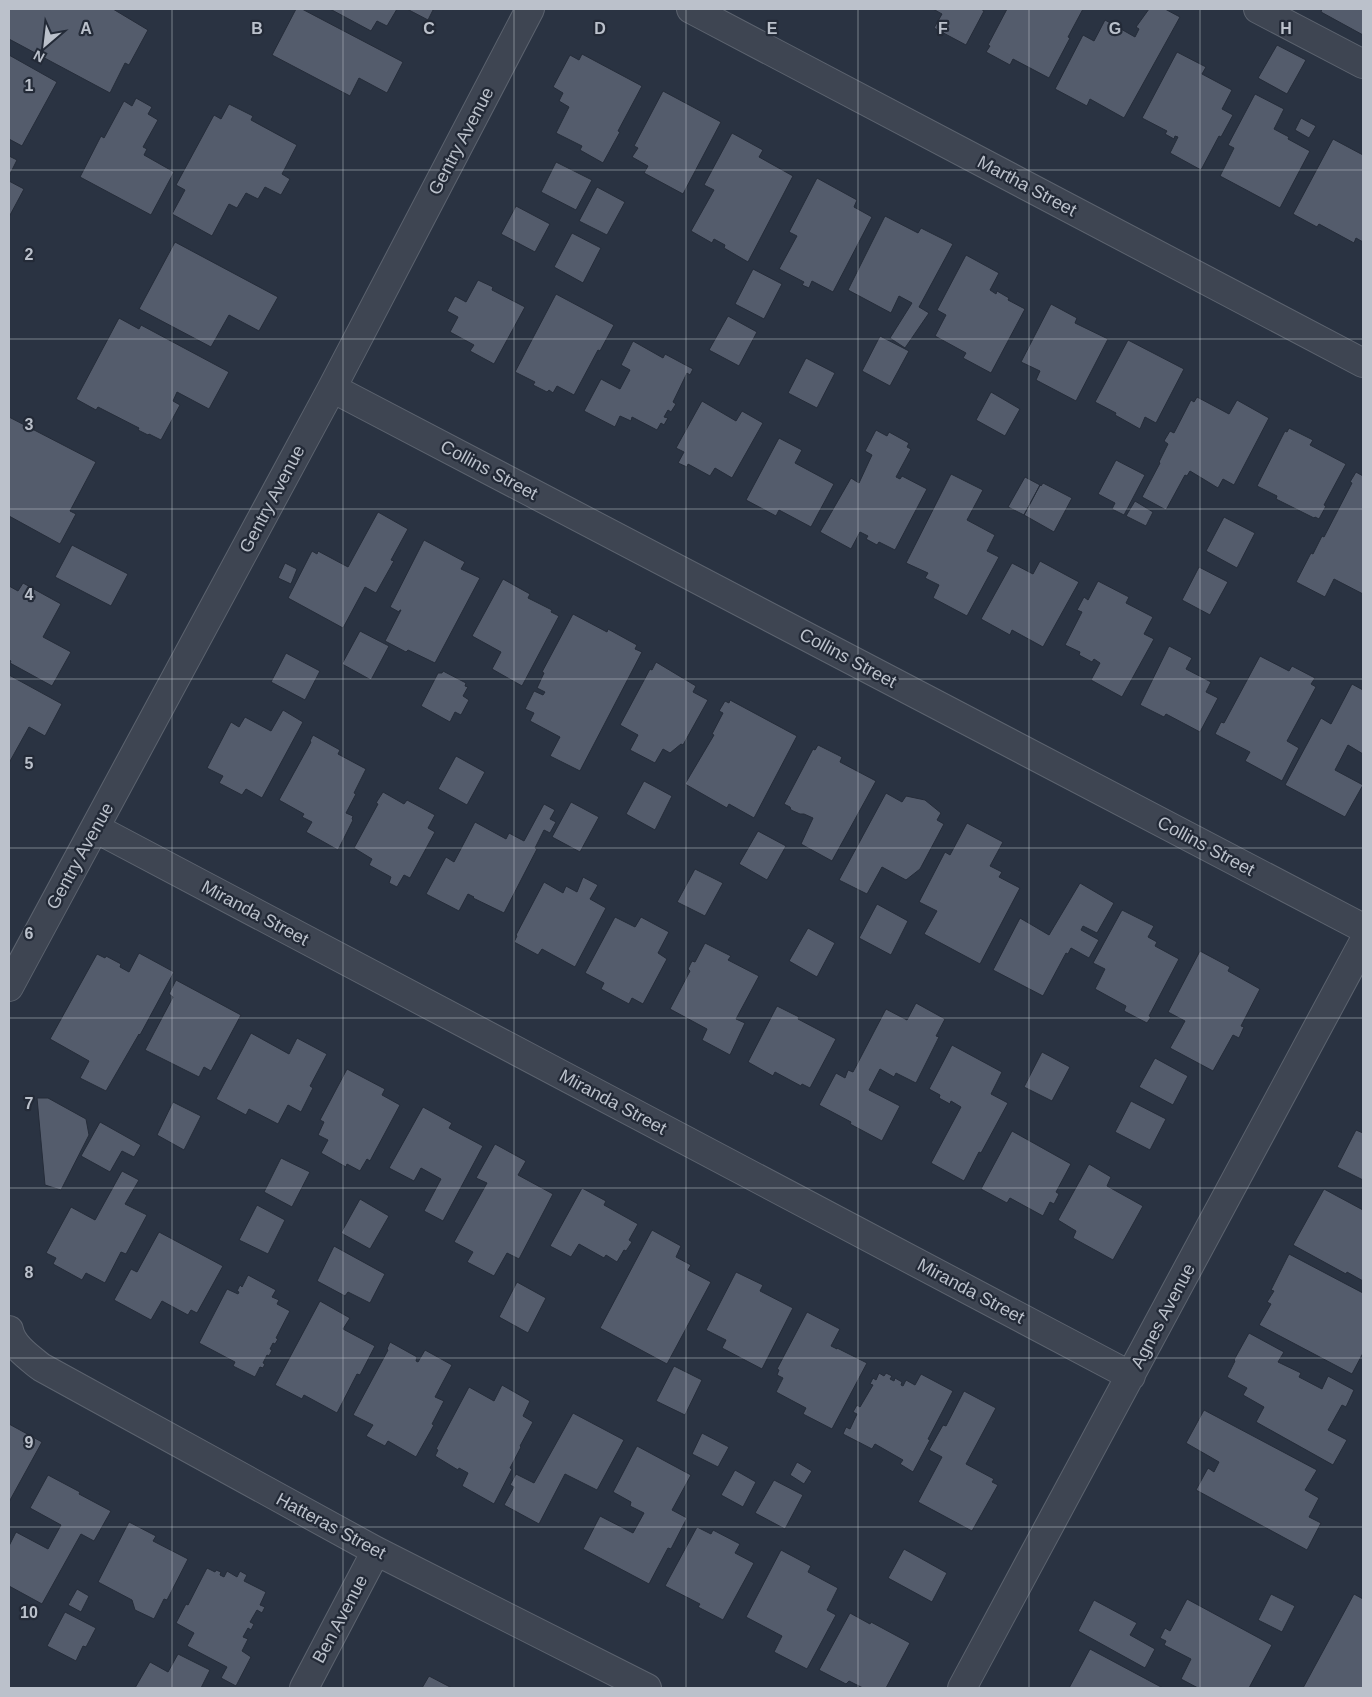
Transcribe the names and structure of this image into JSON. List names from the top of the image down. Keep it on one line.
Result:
{"streets":{"street":["Gentry Avenue","Martha Street","Collins Street","Miranda Street","Agnes Avenue","Hatteras Street","Ben Avenue"]},"crossings":[["Gentry Avenue","Collins Street"],["Gentry Avenue","Miranda Street"],["Miranda Street","Agnes Avenue"],["Hatteras Street","Ben Avenue"]],"north":"bottom left","grid":{"columns":["A","B","C","D","E","F","G","H"],"rows":["1","2","3","4","5","6","7","8","9","10"]}}
